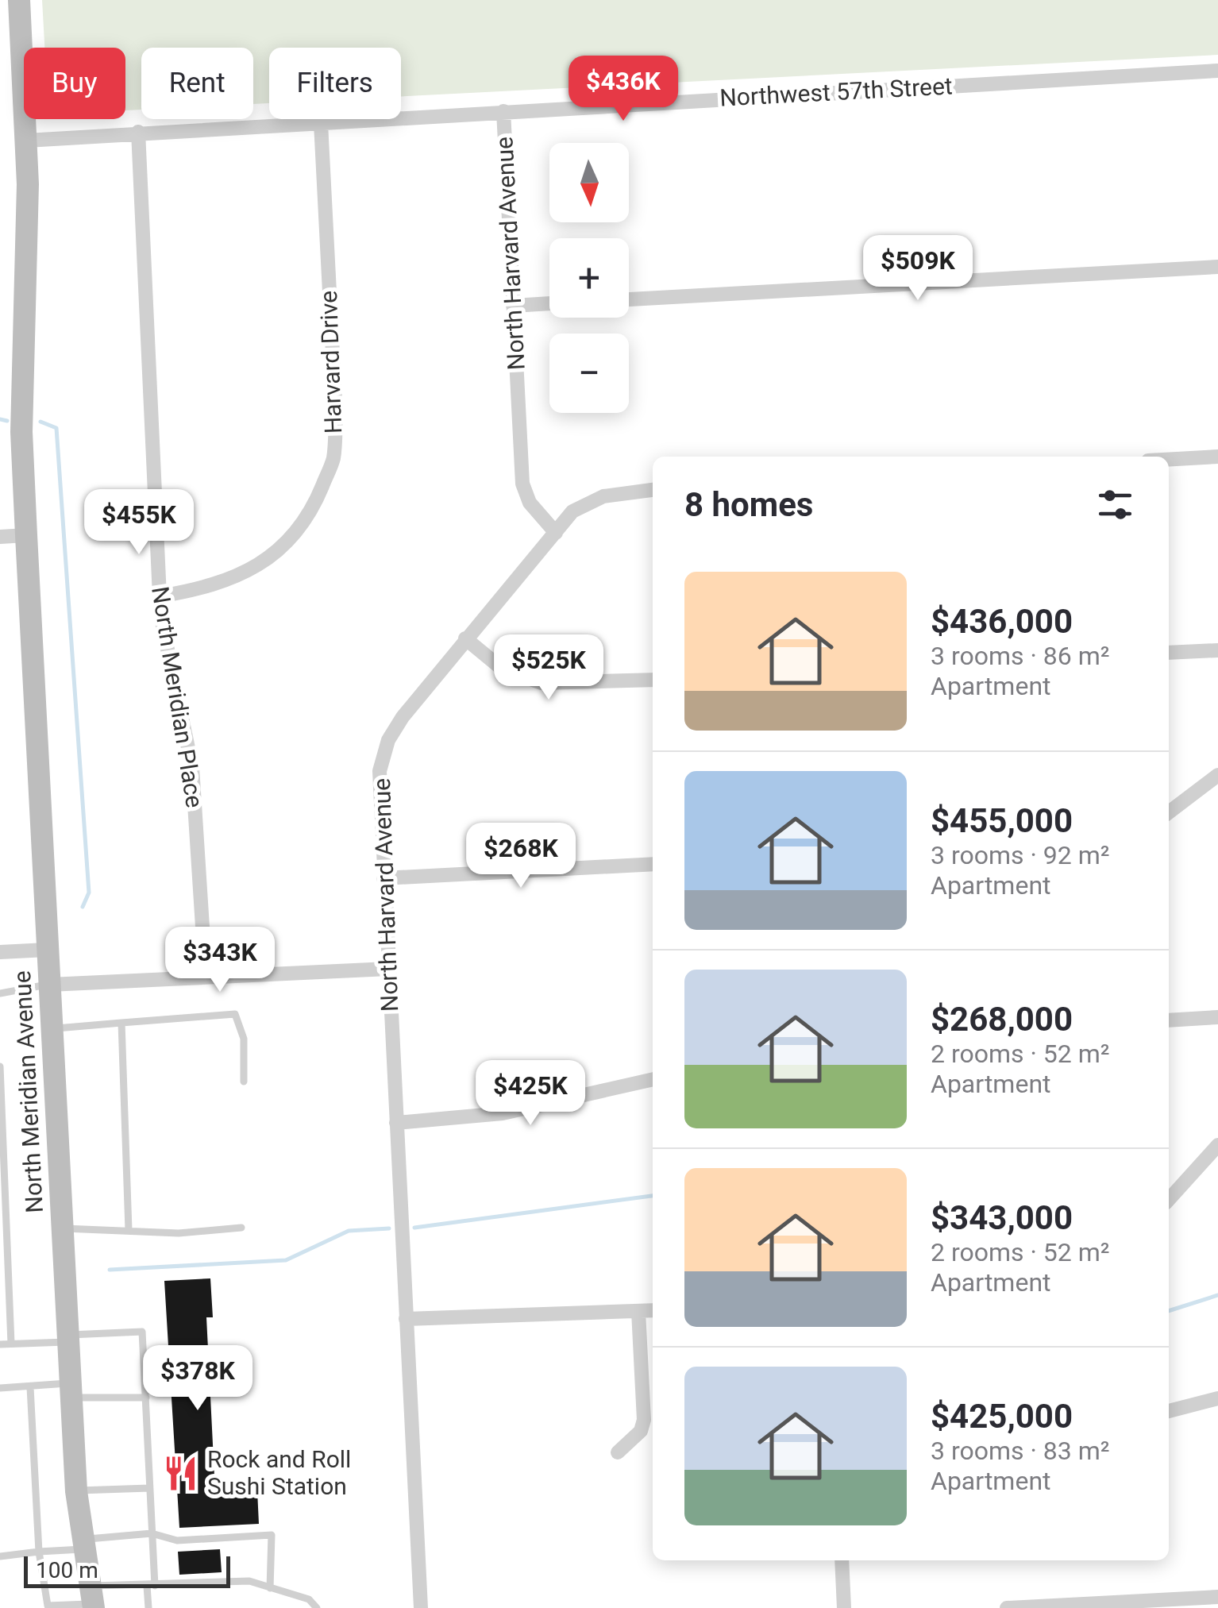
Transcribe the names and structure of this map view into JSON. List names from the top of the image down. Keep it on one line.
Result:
{"streets":{"main road":["North Meridian Avenue"],"street":["Northwest 57th Street","North Harvard Avenue","Harvard Drive","North Meridian Place"]},"crossings":[["Northwest 57th Street","North Harvard Avenue"],["Northwest 57th Street","Harvard Drive"],["Northwest 57th Street","North Meridian Place"],["Northwest 57th Street","North Meridian Avenue"],["Harvard Drive","North Meridian Place"]],"places":{"restaurant":["Rock and Roll Sushi Station"]},"scale_bar":"100 m","north":"bottom","page":{"chip":["Buy","Rent","Filters"],"price":["$436K","$509K","$455K","$525K","$268K","$343K","$425K","$378K"],"map_buttons":["+","−"],"heading":"8 homes","list":[{"name":"$436,000","note":"3 rooms · 86 m² · Apartment"},{"name":"$455,000","note":"3 rooms · 92 m² · Apartment"},{"name":"$268,000","note":"2 rooms · 52 m² · Apartment"},{"name":"$343,000","note":"2 rooms · 52 m² · Apartment"},{"name":"$425,000","note":"3 rooms · 83 m² · Apartment"}],"scale":"100 m"}}
